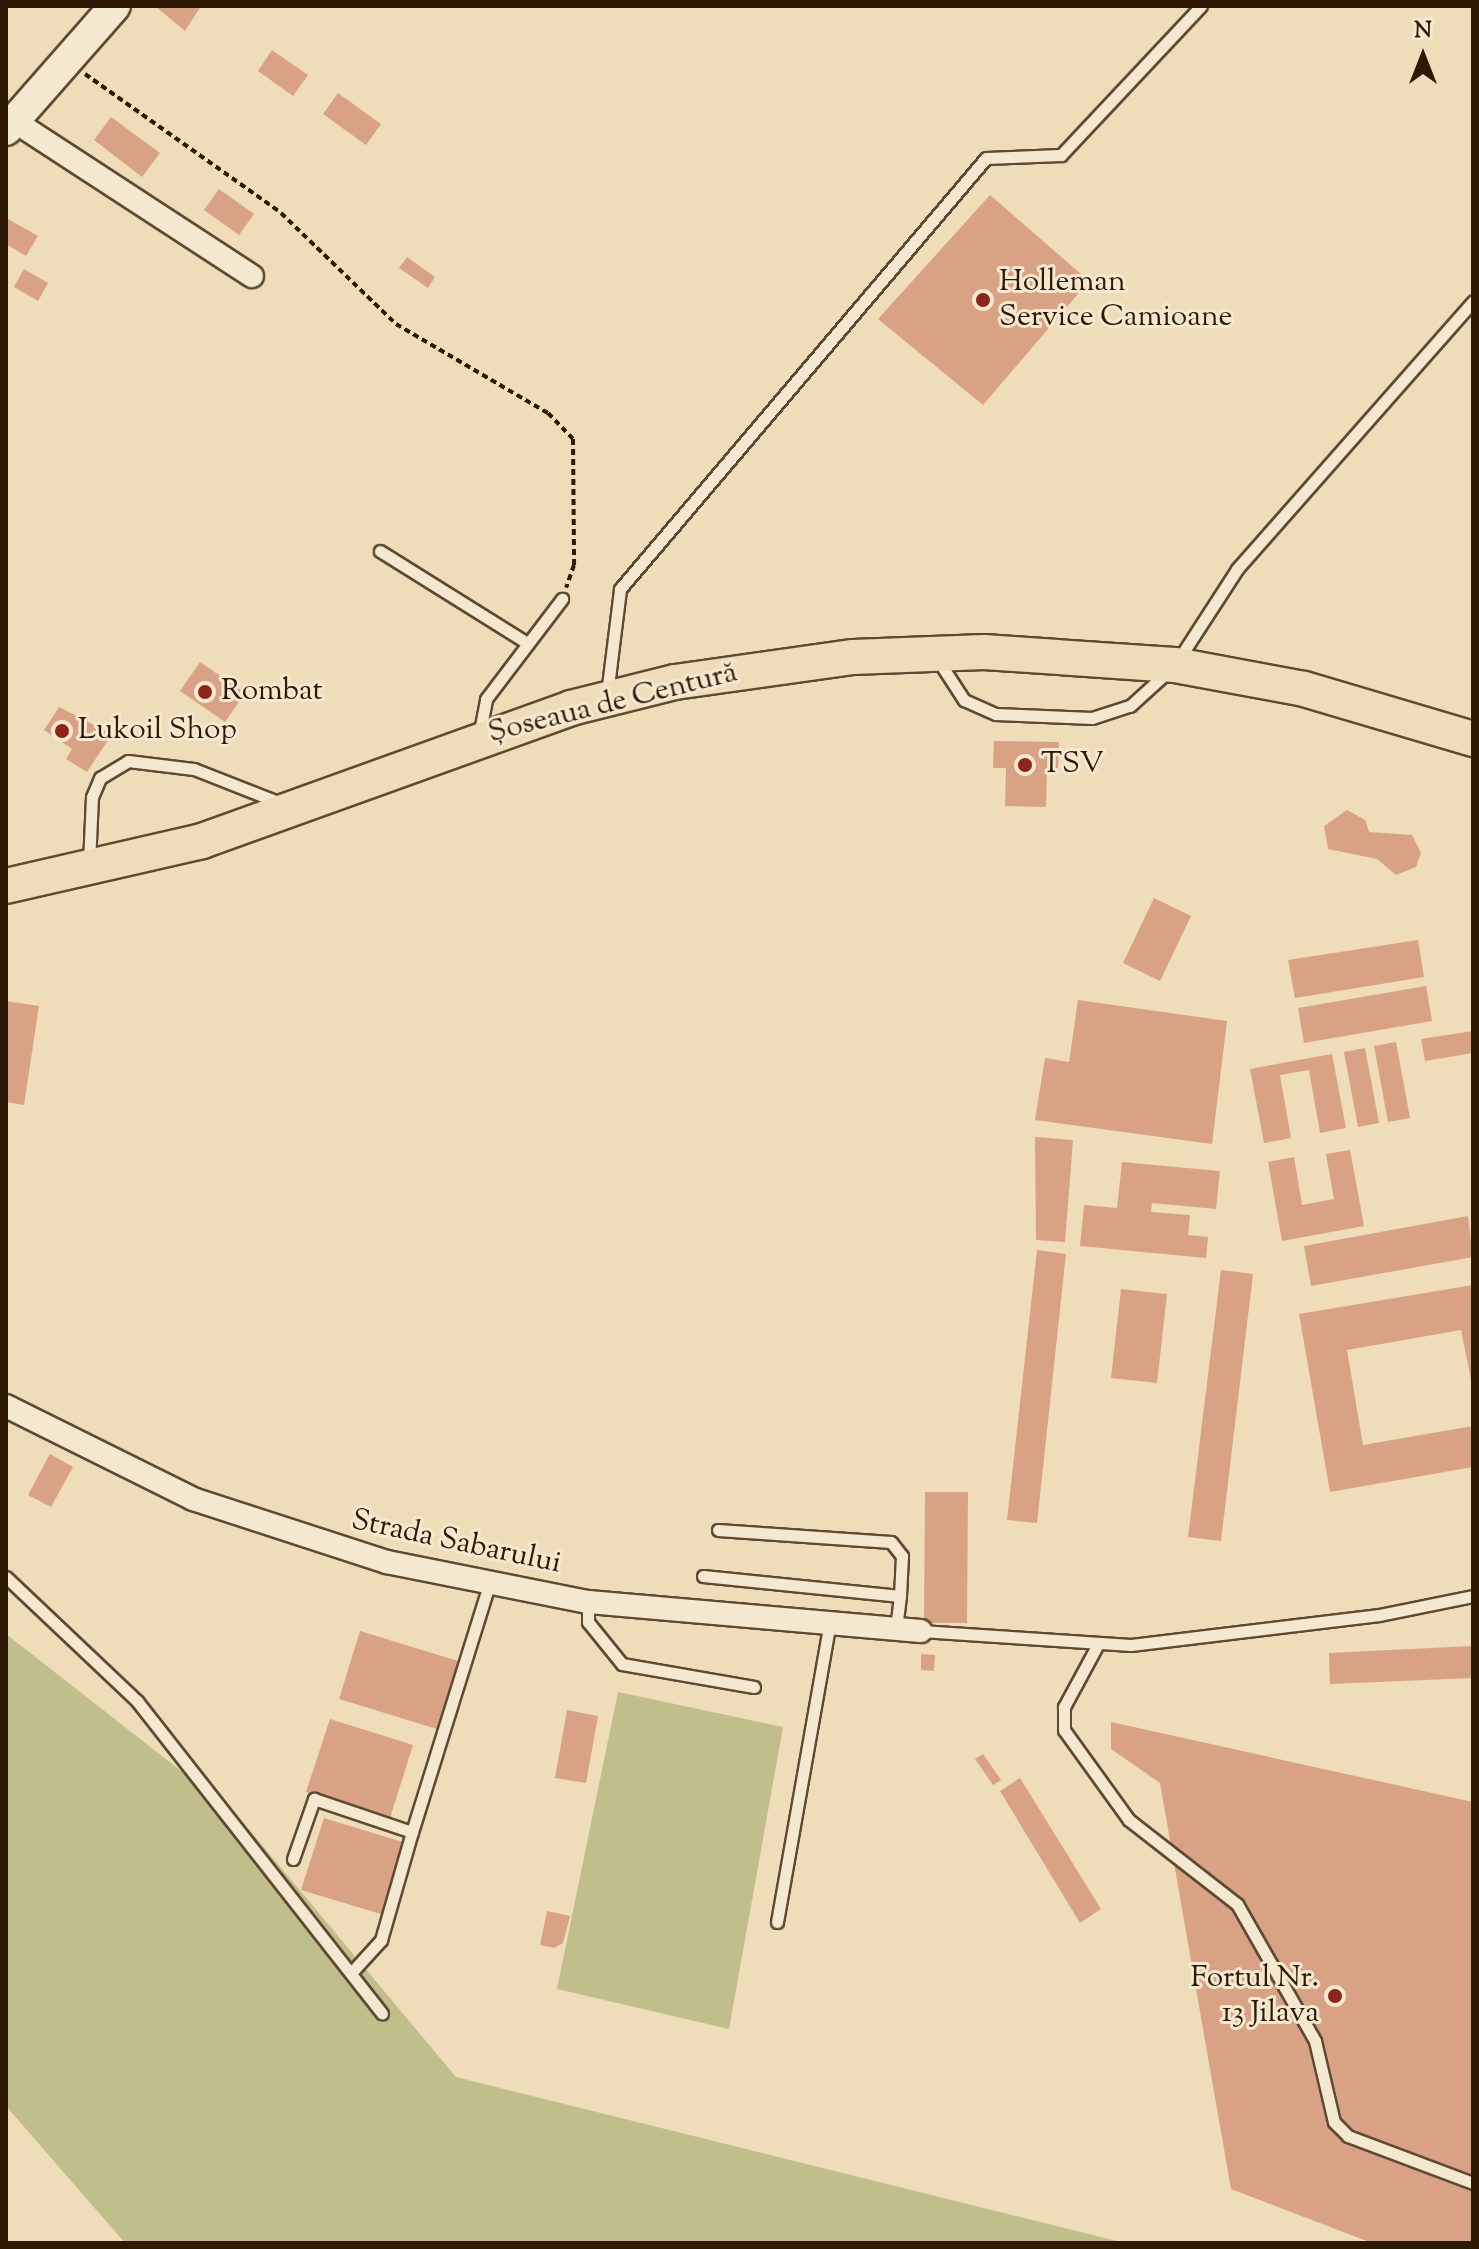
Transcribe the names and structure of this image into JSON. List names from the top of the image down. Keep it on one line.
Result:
{"streets":{"main road":["Șoseaua de Centură"],"street":["Strada Sabarului"]},"places":["Holleman Service Camioane","Rombat","Lukoil Shop","TSV","Fortul Nr. 13 Jilava"],"north":"top"}
